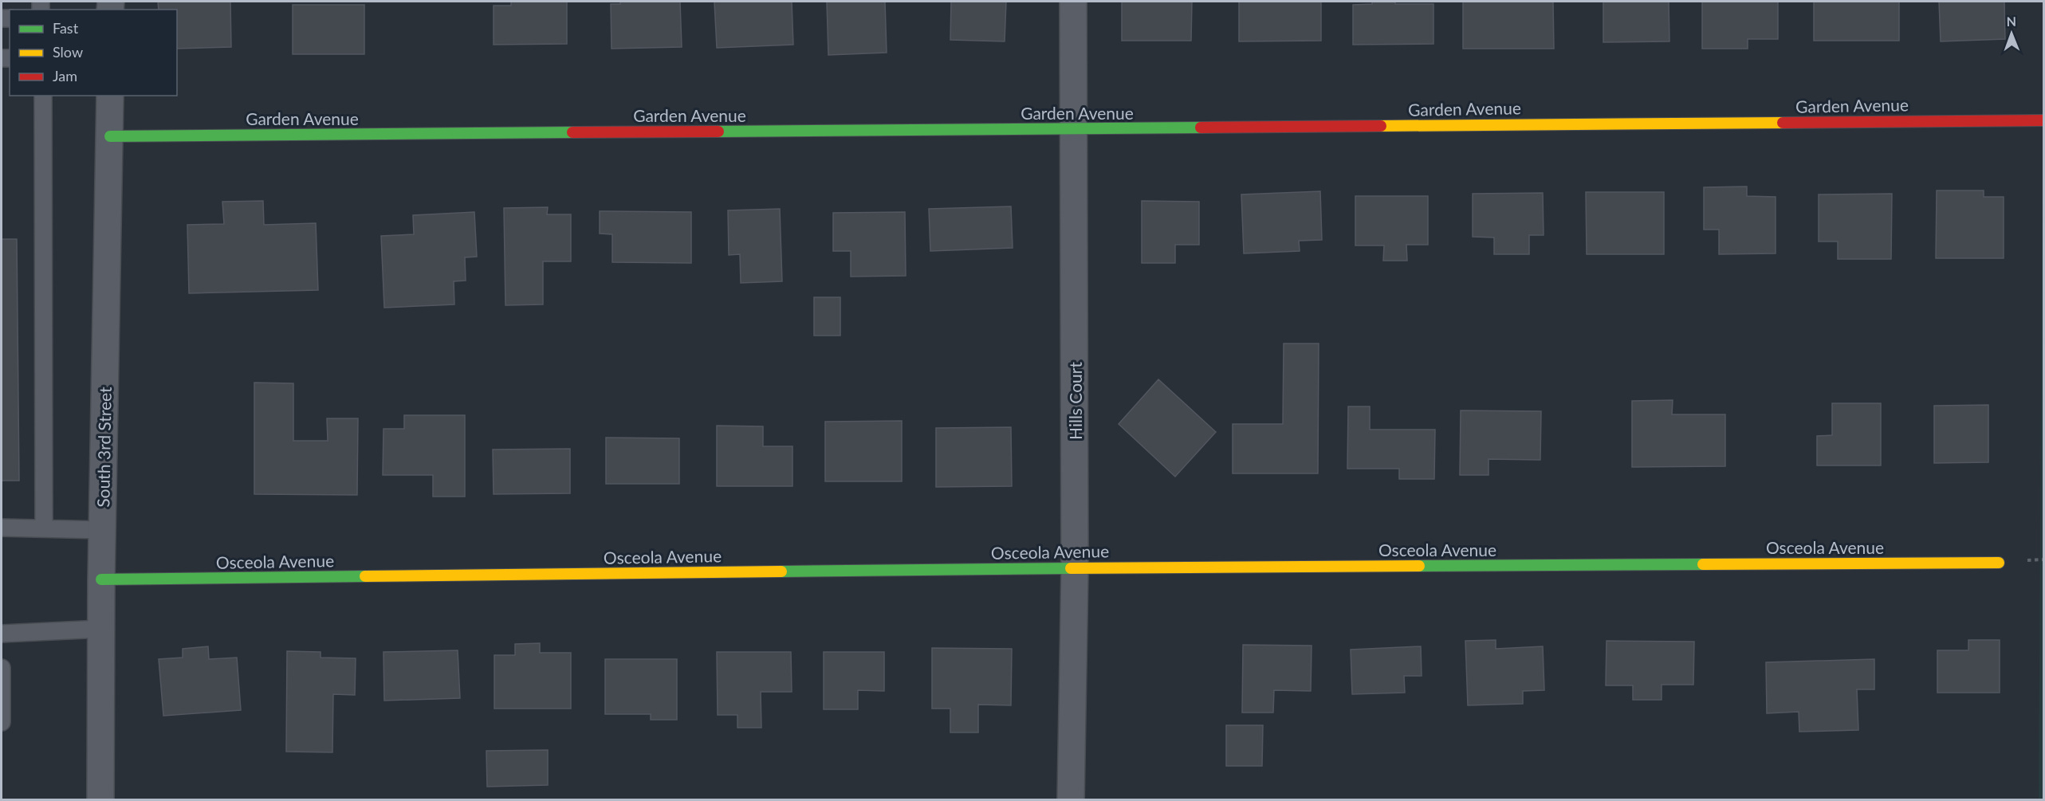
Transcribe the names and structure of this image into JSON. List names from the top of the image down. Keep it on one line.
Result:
{"streets":{"street":["Garden Avenue","Hills Court","South 3rd Street","Osceola Avenue"]},"crossings":[["Garden Avenue","Hills Court"],["Garden Avenue","South 3rd Street"],["Hills Court","Osceola Avenue"],["South 3rd Street","Osceola Avenue"]],"legend":["Fast","Slow","Jam"],"north":"top"}
